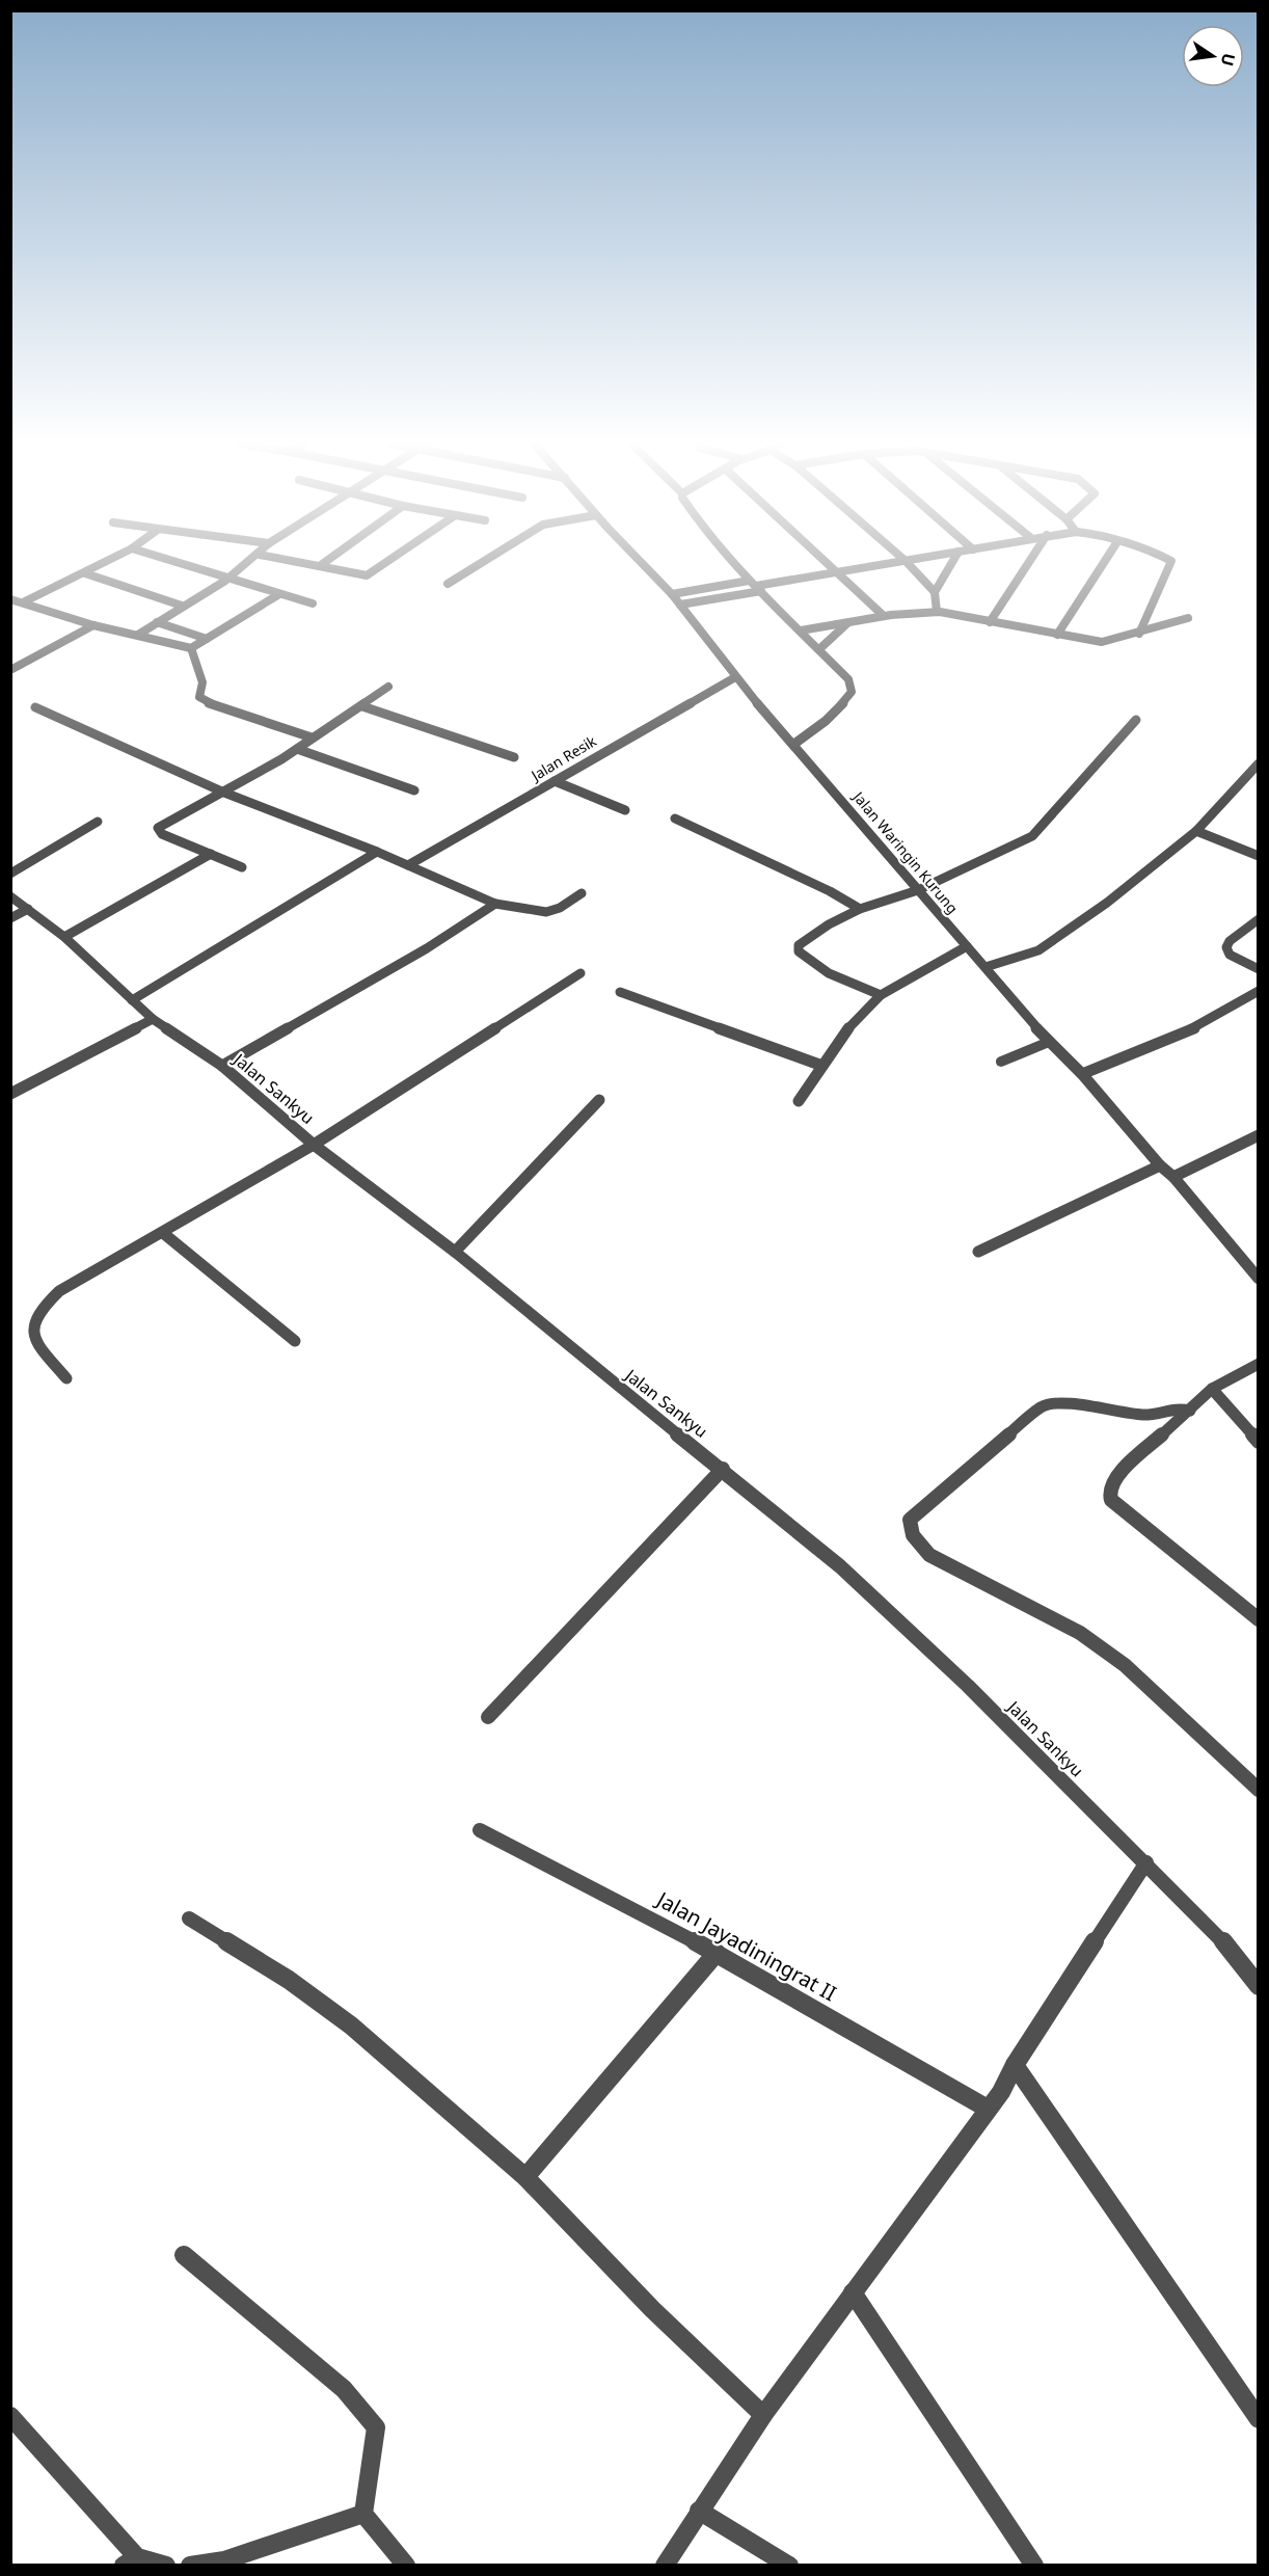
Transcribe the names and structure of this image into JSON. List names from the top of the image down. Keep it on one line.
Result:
{"streets":{"street":["Jalan Resik","Jalan Waringin Kurung","Jalan Sankyu","Jalan Jayadiningrat II"]},"crossings":[["Jalan Resik","Jalan Waringin Kurung"]],"north":"right"}
